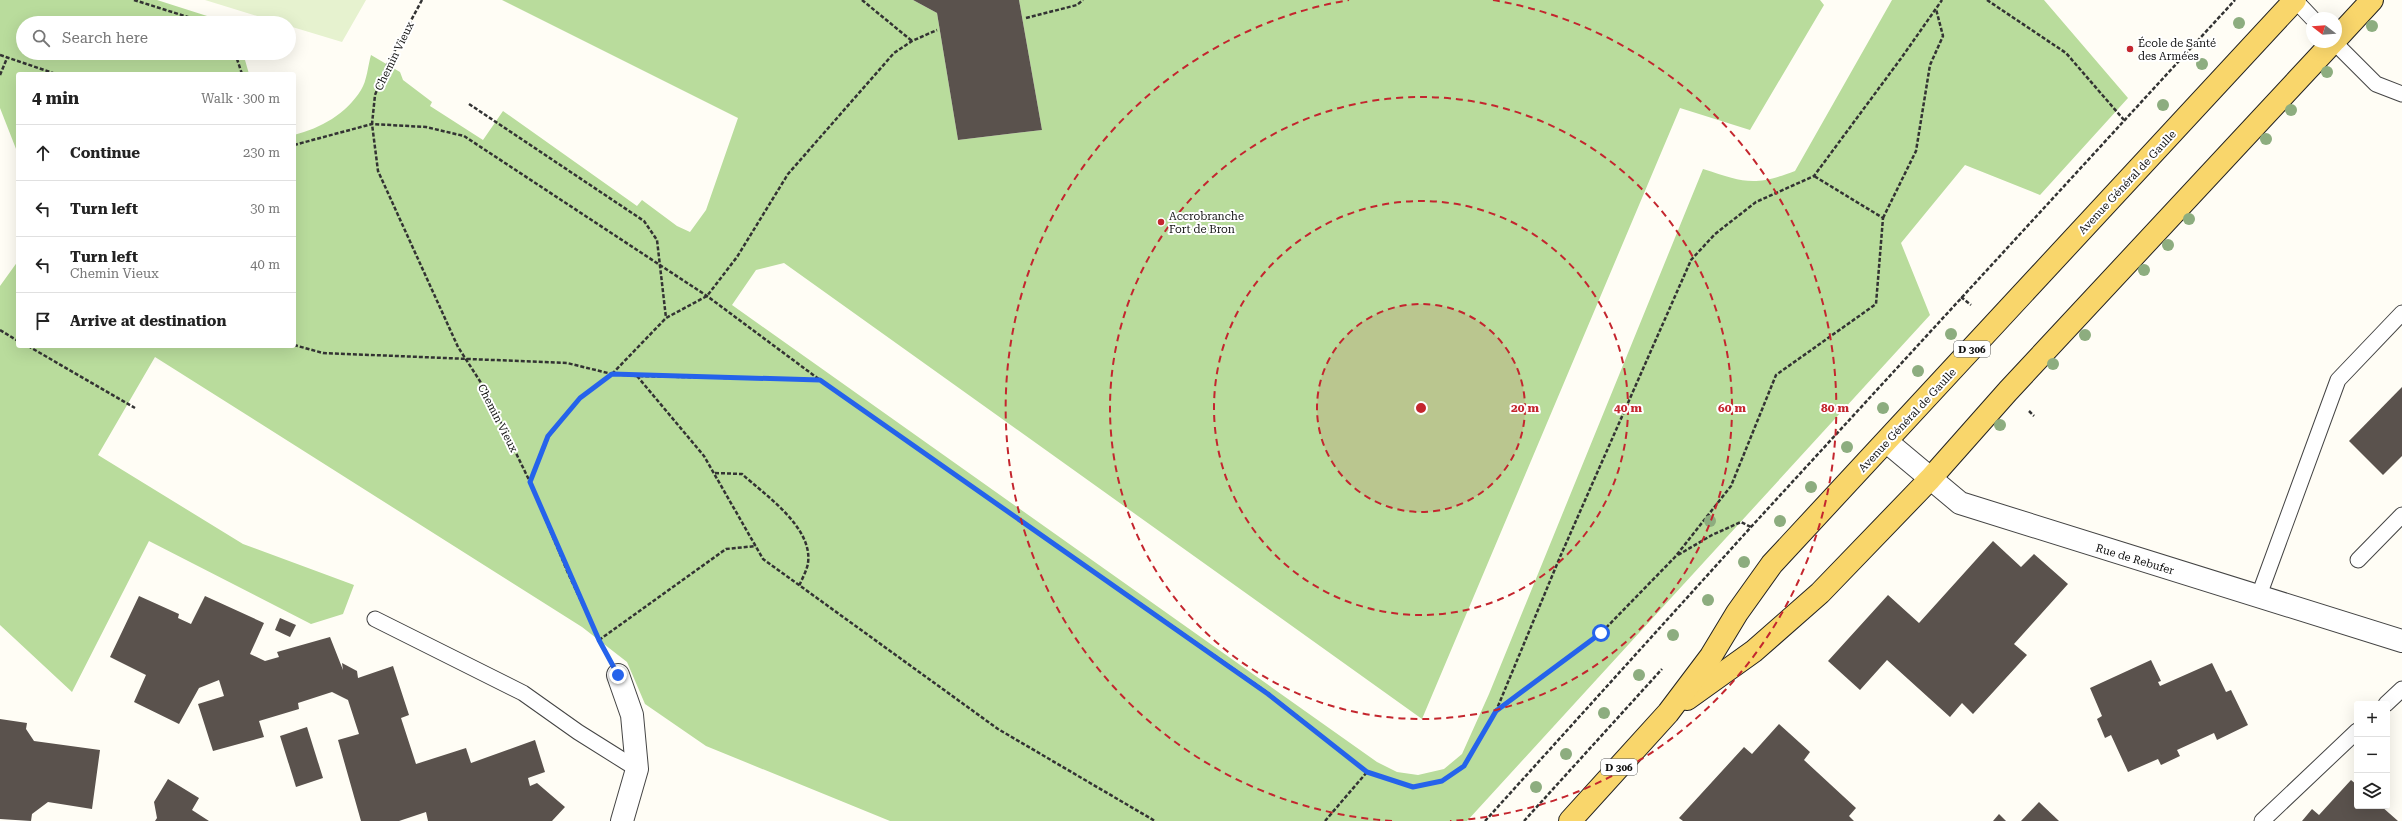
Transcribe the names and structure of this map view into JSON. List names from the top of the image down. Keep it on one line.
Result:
{"streets":{"main road":["Avenue Général de Gaulle","D 306"],"street":["Rue de Rebufer"],"path":["Chemin Vieux"]},"crossings":[["Avenue Général de Gaulle","Rue de Rebufer"]],"places":["École de Santé des Armées","Accrobranche Fort de Bron"],"north":"left","page":{"search":"Search here","heading":["4 min","Walk · 300 m"],"list":[["Continue","230 m"],["Turn left","30 m"],["Turn left","Chemin Vieux","40 m"],"Arrive at destination"],"map_buttons":["+","−"]},"rings":["20 m","40 m","60 m","80 m"]}
